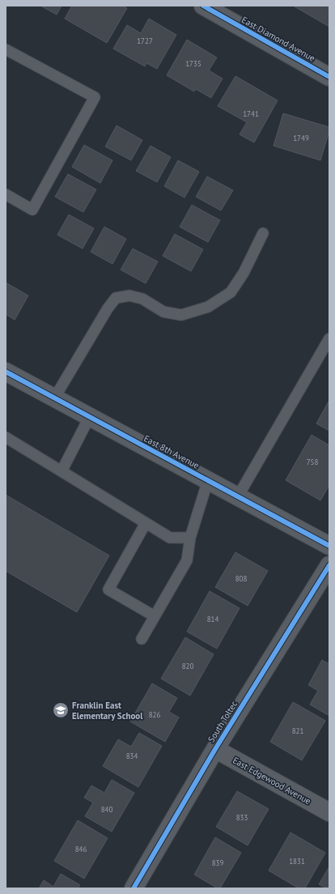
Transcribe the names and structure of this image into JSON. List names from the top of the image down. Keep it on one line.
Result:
{"streets":{"street":["East Diamond Avenue","East 8th Avenue","South Toltec","East Edgewood Avenue"]},"crossings":[["South Toltec","East Edgewood Avenue"]],"places":{"school or university":["Franklin East Elementary School"]},"house_numbers":["1727","1735","1741","1749","758","808","814","820","826","821","834","840","833","846","1831","839"]}
